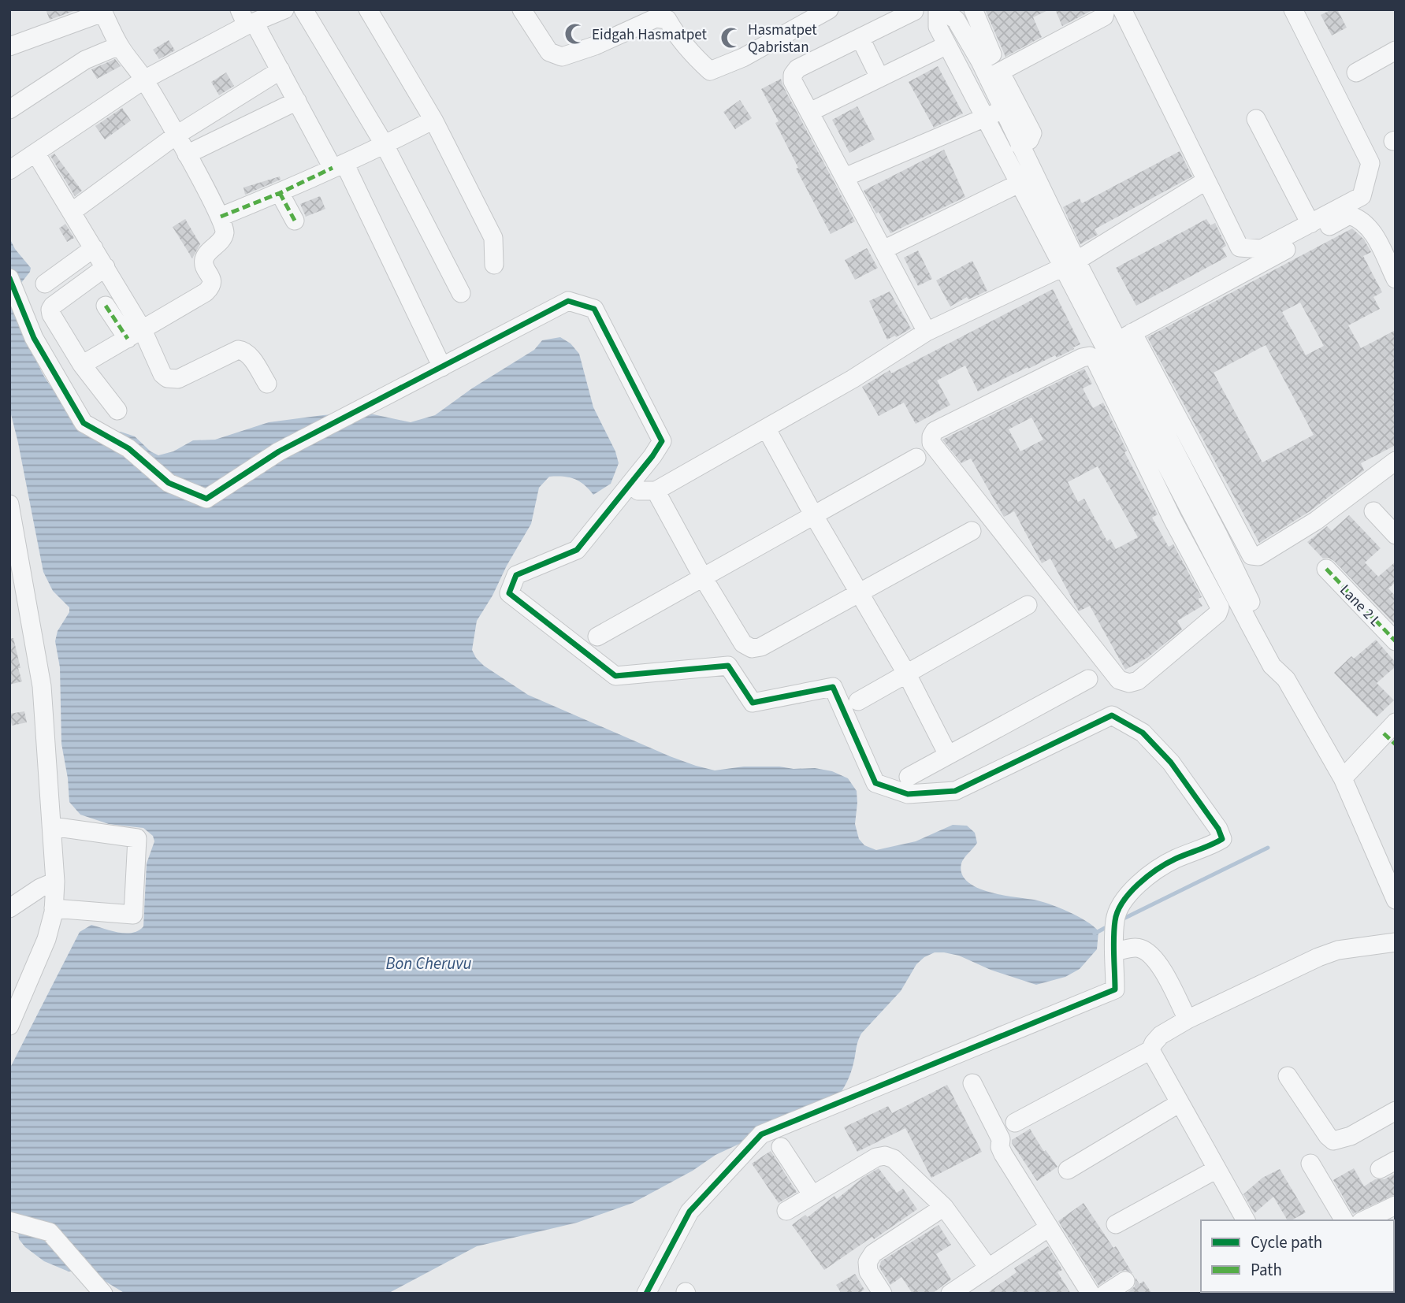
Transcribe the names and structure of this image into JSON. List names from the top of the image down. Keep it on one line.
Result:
{"streets":{"street":["Lane 2 L"]},"water":["Bon Cheruvu"],"places":{"mosque":["Eidgah Hasmatpet","Hasmatpet Qabristan"]},"legend":["Cycle path","Path"]}
